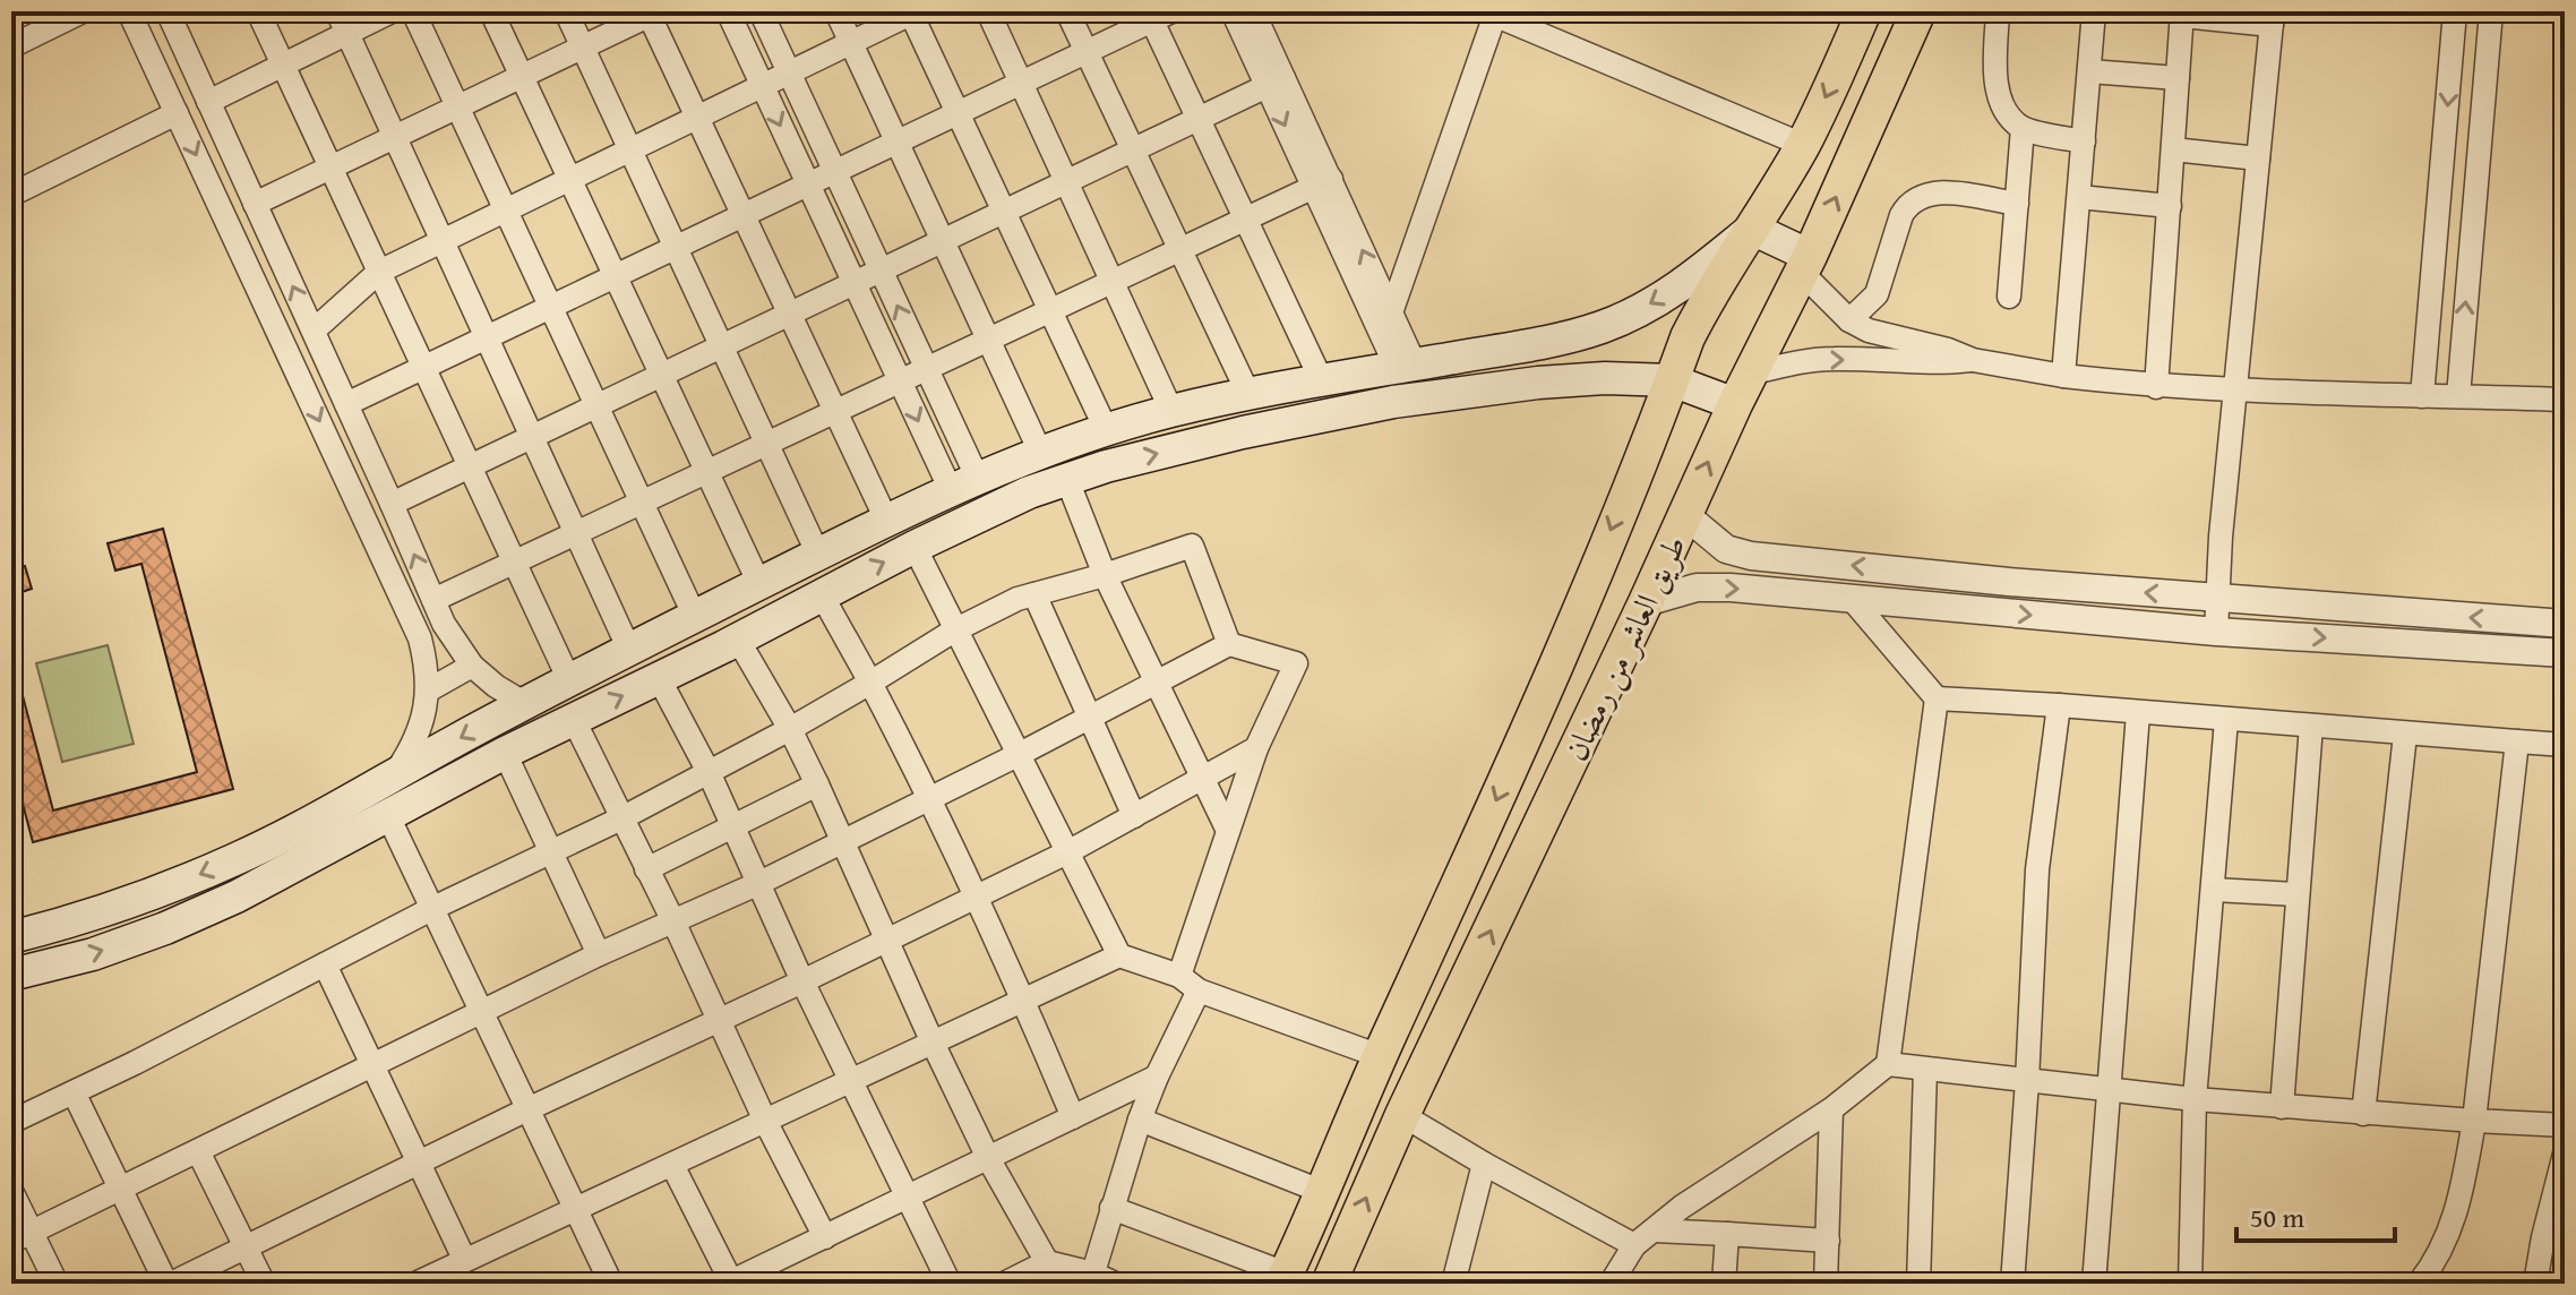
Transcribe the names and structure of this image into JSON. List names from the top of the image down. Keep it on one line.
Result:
{"streets":{"main road":["طريق العاشر من رمضان"]},"scale_bar":"50 m"}
